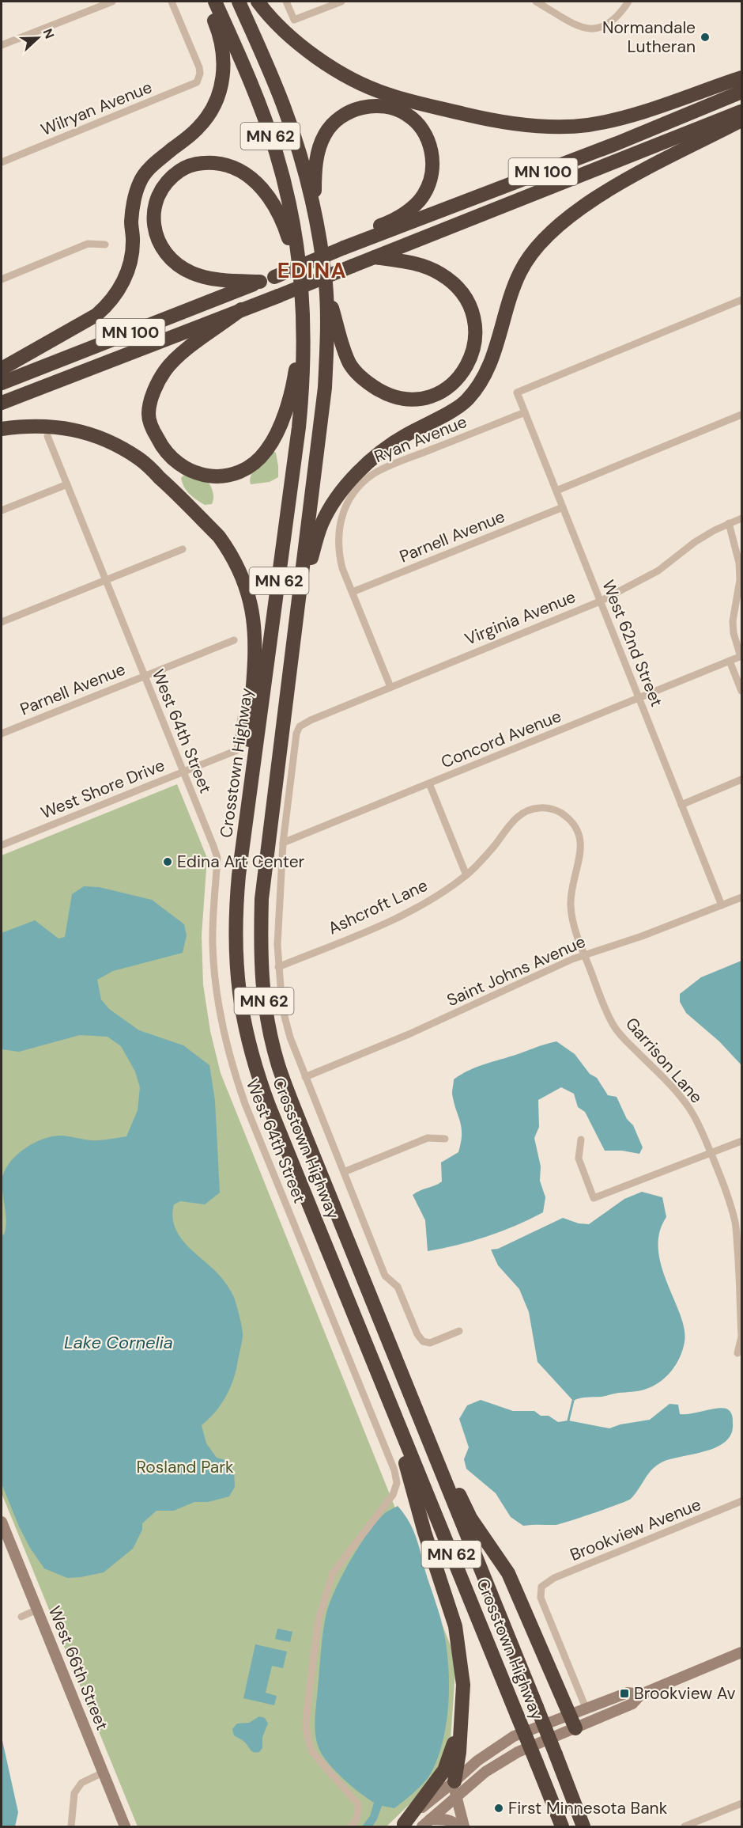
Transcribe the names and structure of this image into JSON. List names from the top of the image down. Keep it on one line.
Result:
{"streets":{"highway":["MN 62","MN 100","Crosstown Highway"],"street":["Wilryan Avenue","Ryan Avenue","Parnell Avenue","Virginia Avenue","West 62nd Street","West 64th Street","Concord Avenue","West Shore Drive","Ashcroft Lane","Saint Johns Avenue","Garrison Lane","Brookview Avenue","West 66th Street"]},"crossings":[["Ryan Avenue","Parnell Avenue"],["Ryan Avenue","Virginia Avenue"],["Ryan Avenue","West 62nd Street"],["Parnell Avenue","West 62nd Street"],["Parnell Avenue","West 64th Street"],["Virginia Avenue","West 62nd Street"],["Virginia Avenue","Concord Avenue"],["West 62nd Street","Concord Avenue"],["West 62nd Street","Saint Johns Avenue"],["West 64th Street","West Shore Drive"],["Ashcroft Lane","Saint Johns Avenue"],["Ashcroft Lane","Garrison Lane"],["Saint Johns Avenue","Garrison Lane"]],"districts":["EDINA"],"water":["Lake Cornelia"],"parks":["Rosland Park"],"places":{"other":["Normandale Lutheran","Edina Art Center","First Minnesota Bank"],"transit":["Brookview Av"]},"north":"right"}
